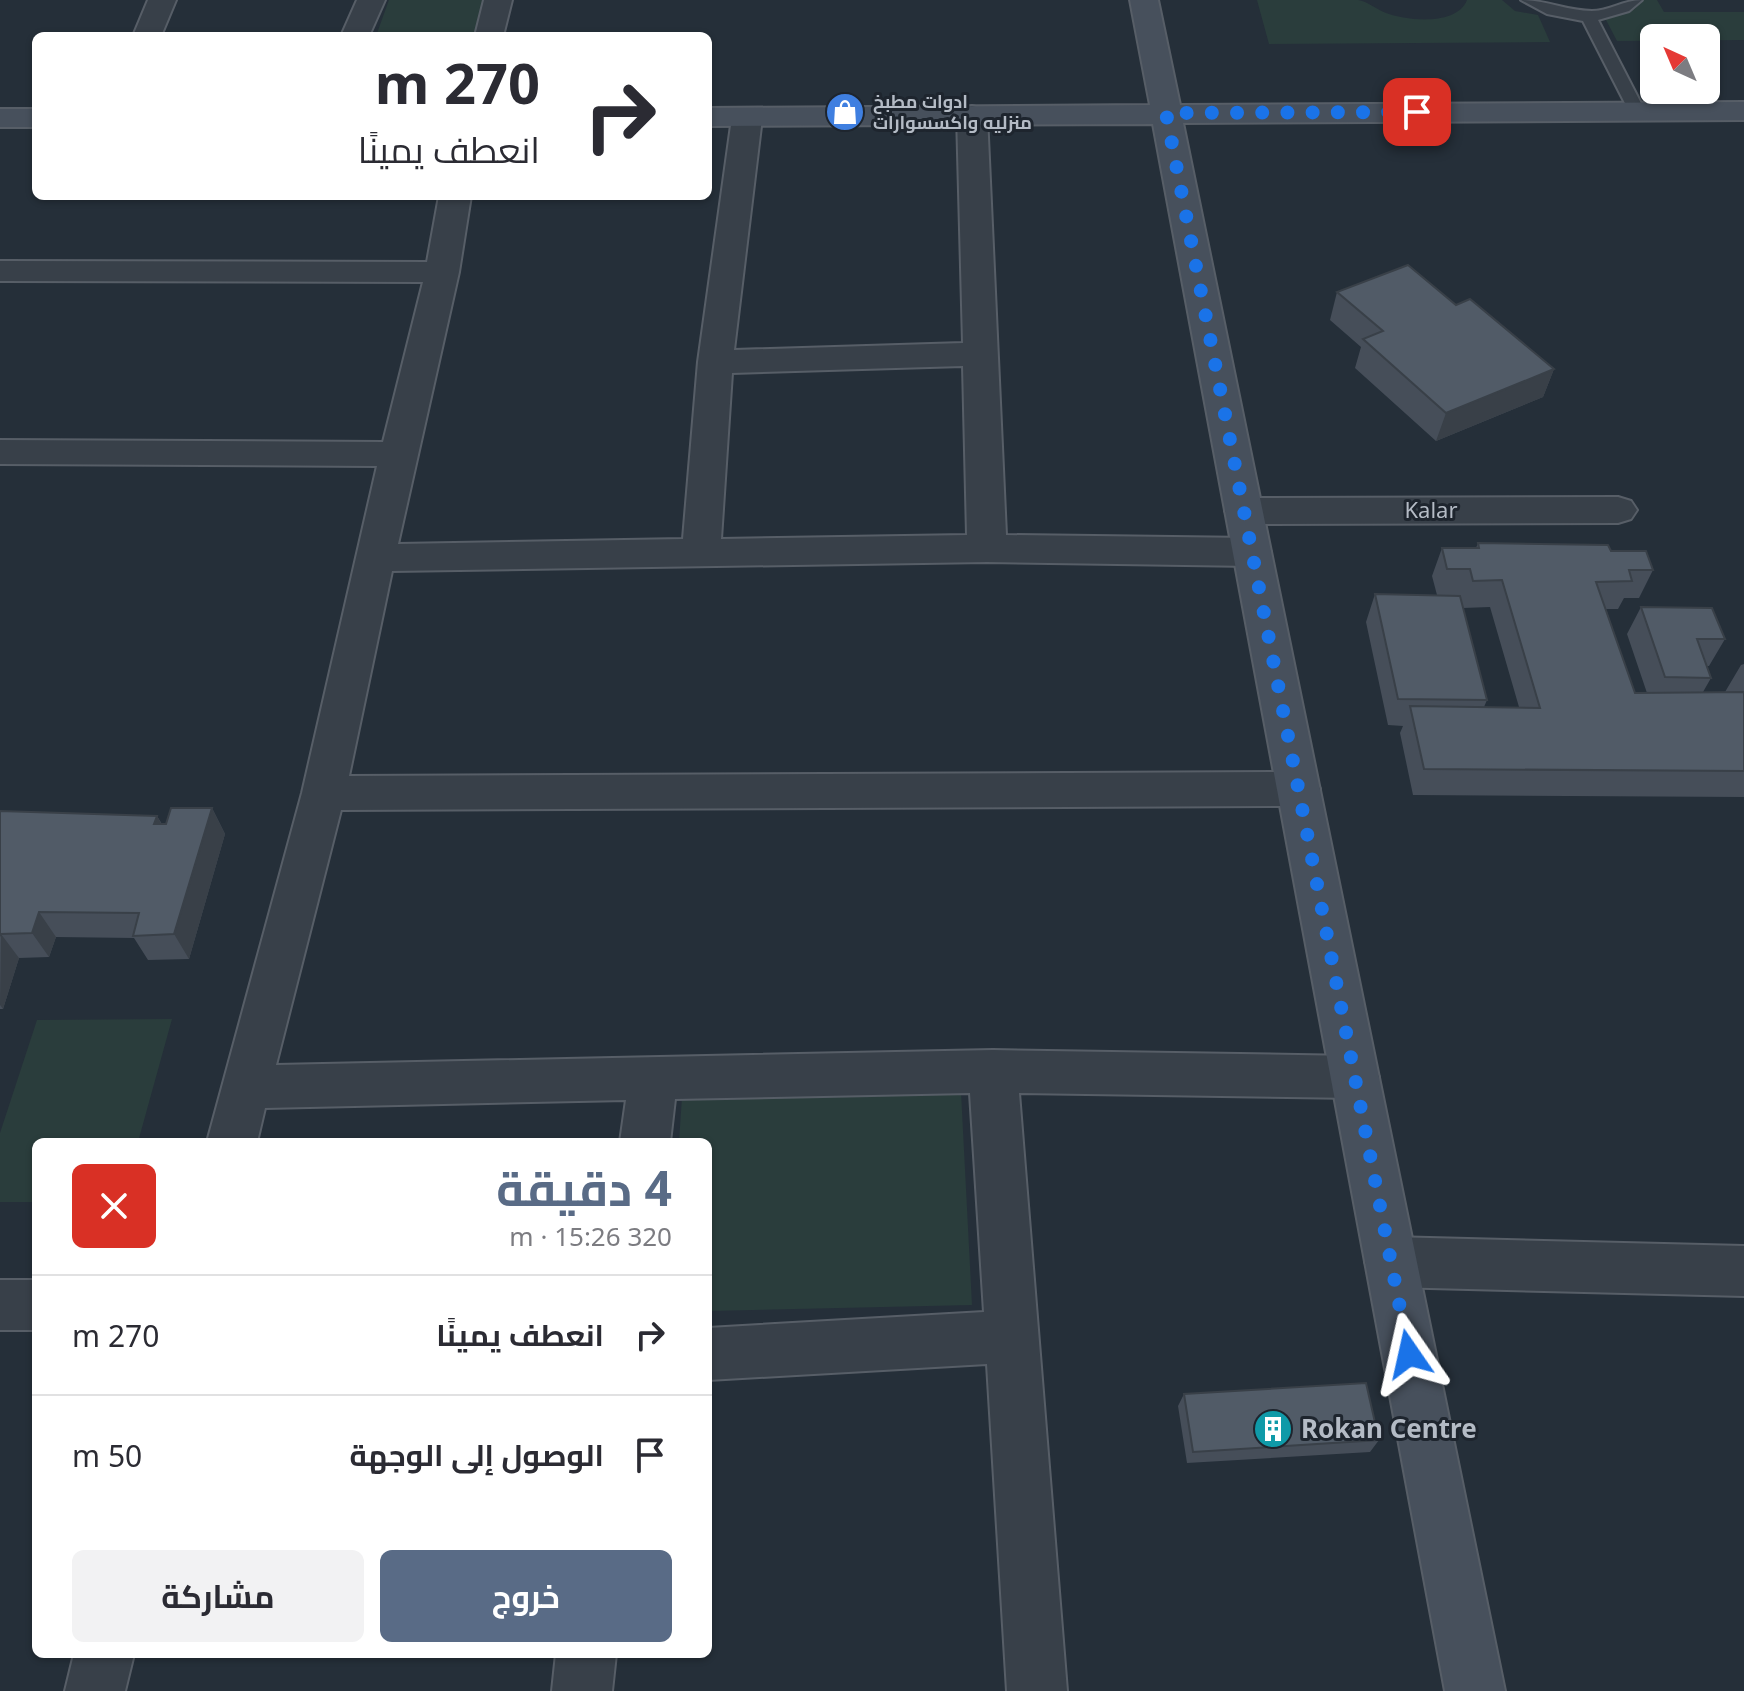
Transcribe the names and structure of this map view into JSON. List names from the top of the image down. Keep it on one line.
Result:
{"streets":{"street":["Kalar"]},"places":{"shop":["ادوات مطبخ منزليه واكسسوارات"],"building":["Rokan Centre"]},"north":"top left","page":{"turn":["270 m","انعطف يمينًا"],"heading":["4 دقيقة","320 m · 15:26"],"list":[{"name":"انعطف يمينًا","value":"270 m"},{"name":"الوصول إلى الوجهة","value":"50 m"}],"buttons":["خروج","مشاركة"]}}
